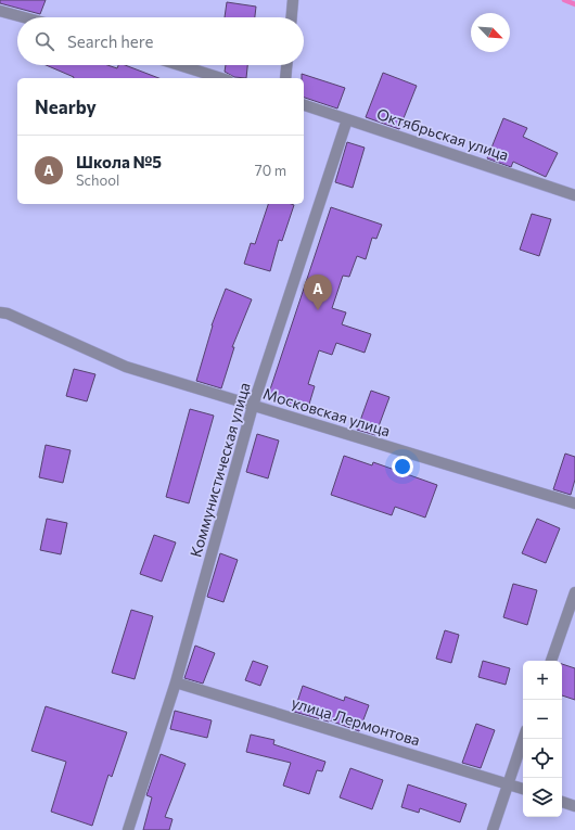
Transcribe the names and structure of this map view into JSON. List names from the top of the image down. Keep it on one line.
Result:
{"streets":{"street":["Октябрьская улица","Московская улица","Коммунистическая улица","улица Лермонтова"]},"crossings":[["Октябрьская улица","Коммунистическая улица"],["Московская улица","Коммунистическая улица"],["Коммунистическая улица","улица Лермонтова"]],"north":"bottom right","page":{"search":"Search here","heading":"Nearby","list":[{"mark":"A","name":"Школа №5","note":"School","value":"70 m"}],"pins":"A","map_buttons":["+","−"]}}
